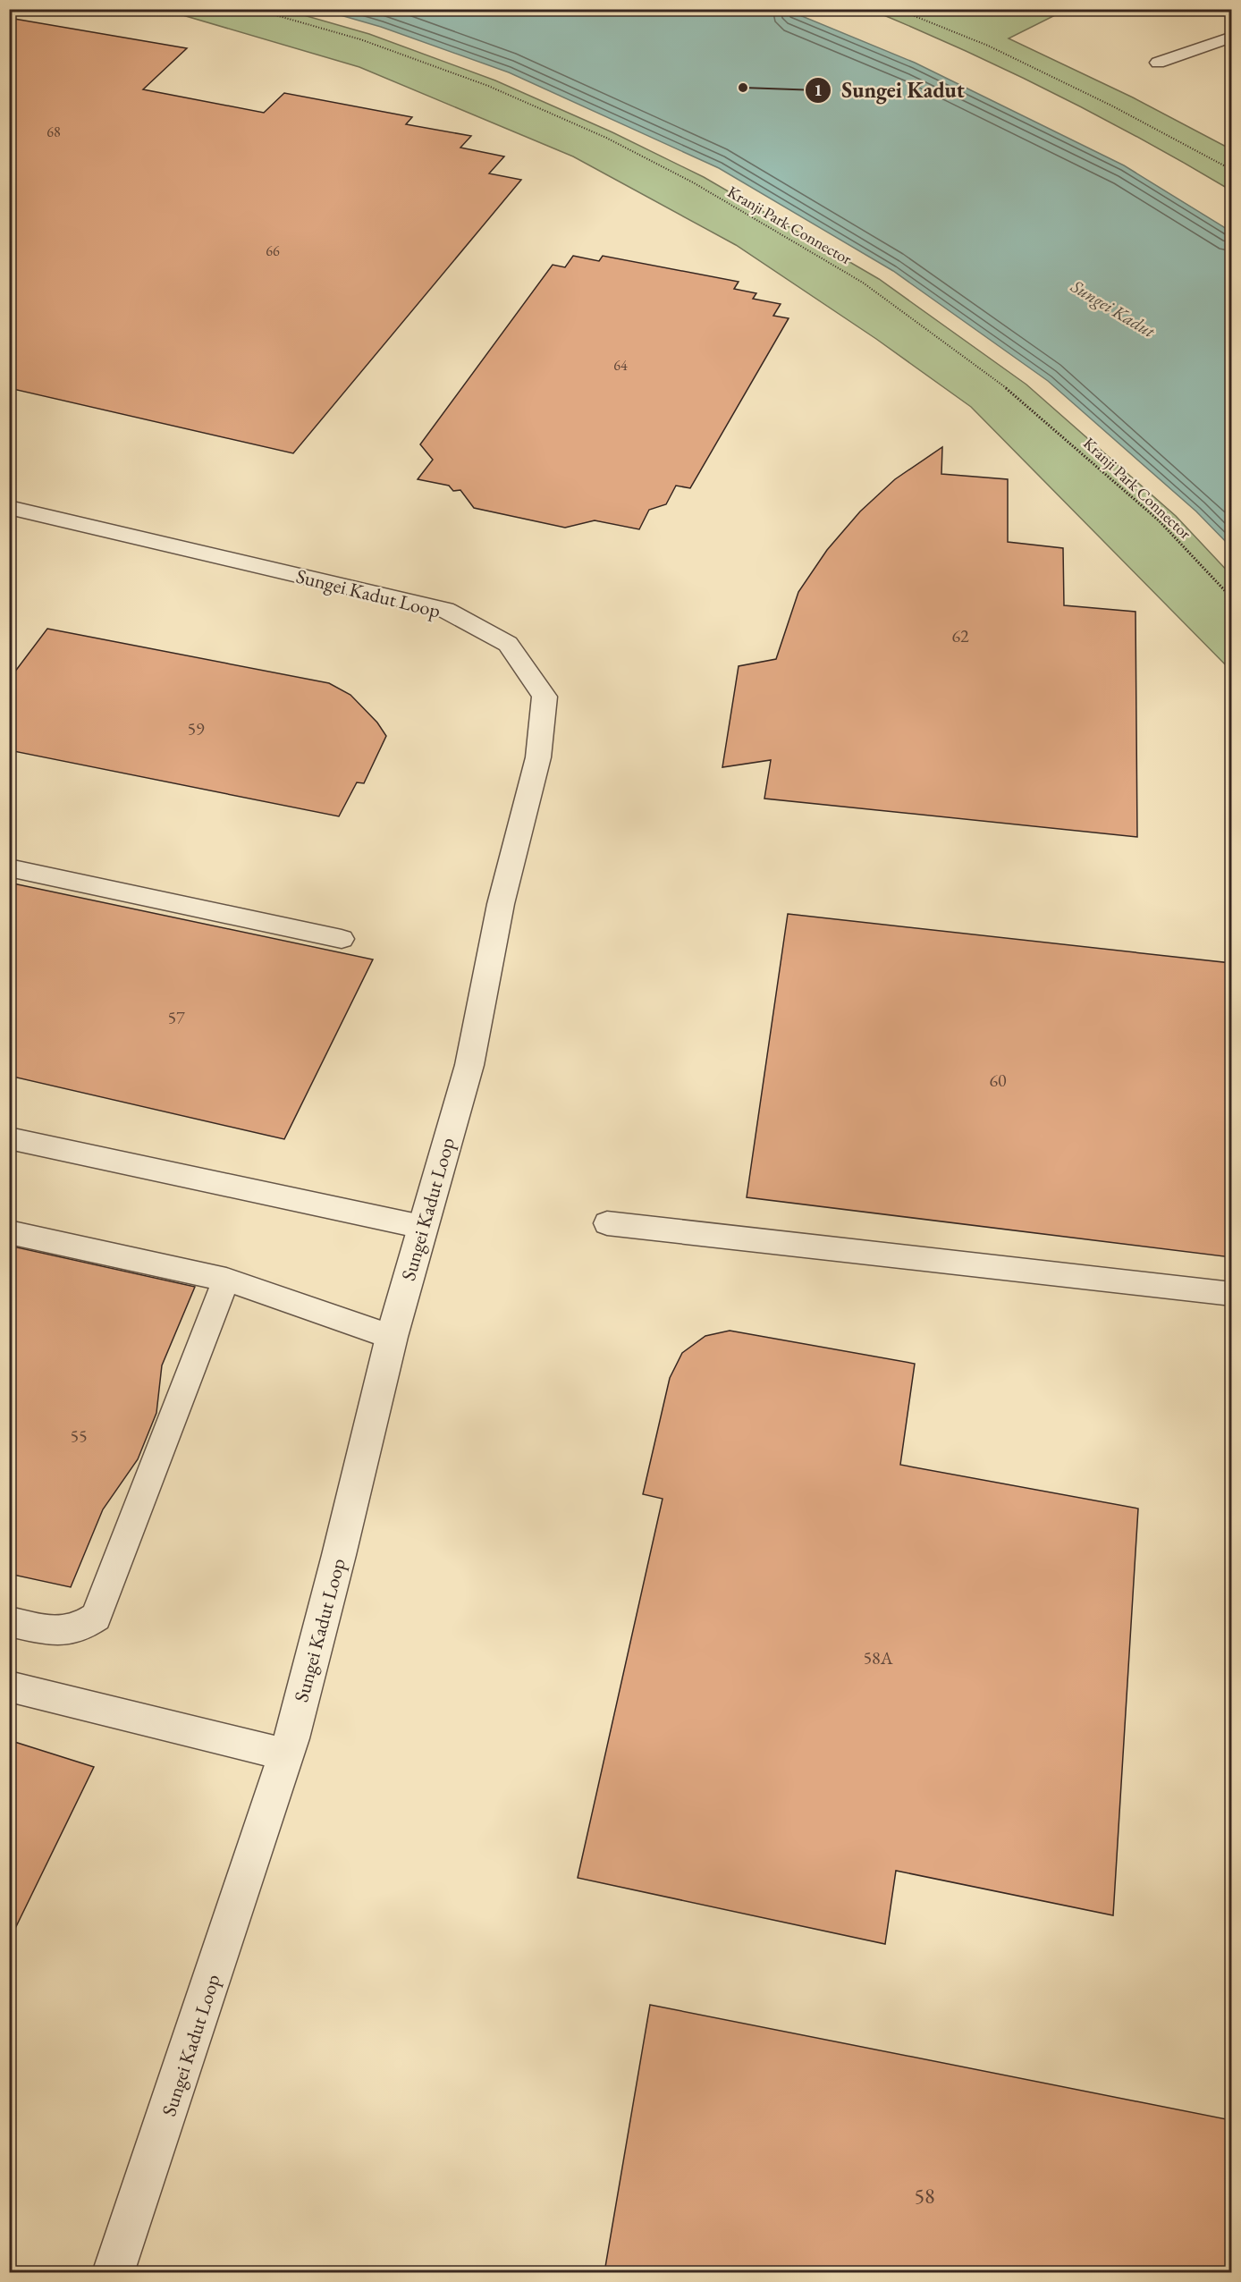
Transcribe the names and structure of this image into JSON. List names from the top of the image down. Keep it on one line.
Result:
{"streets":{"street":["Sungei Kadut Loop"],"path":["Kranji Park Connector"]},"water":["Sungei Kadut"],"places":["Sungei Kadut"],"house_numbers":["68","66","64","62","59","57","60","55","58A","58"]}
